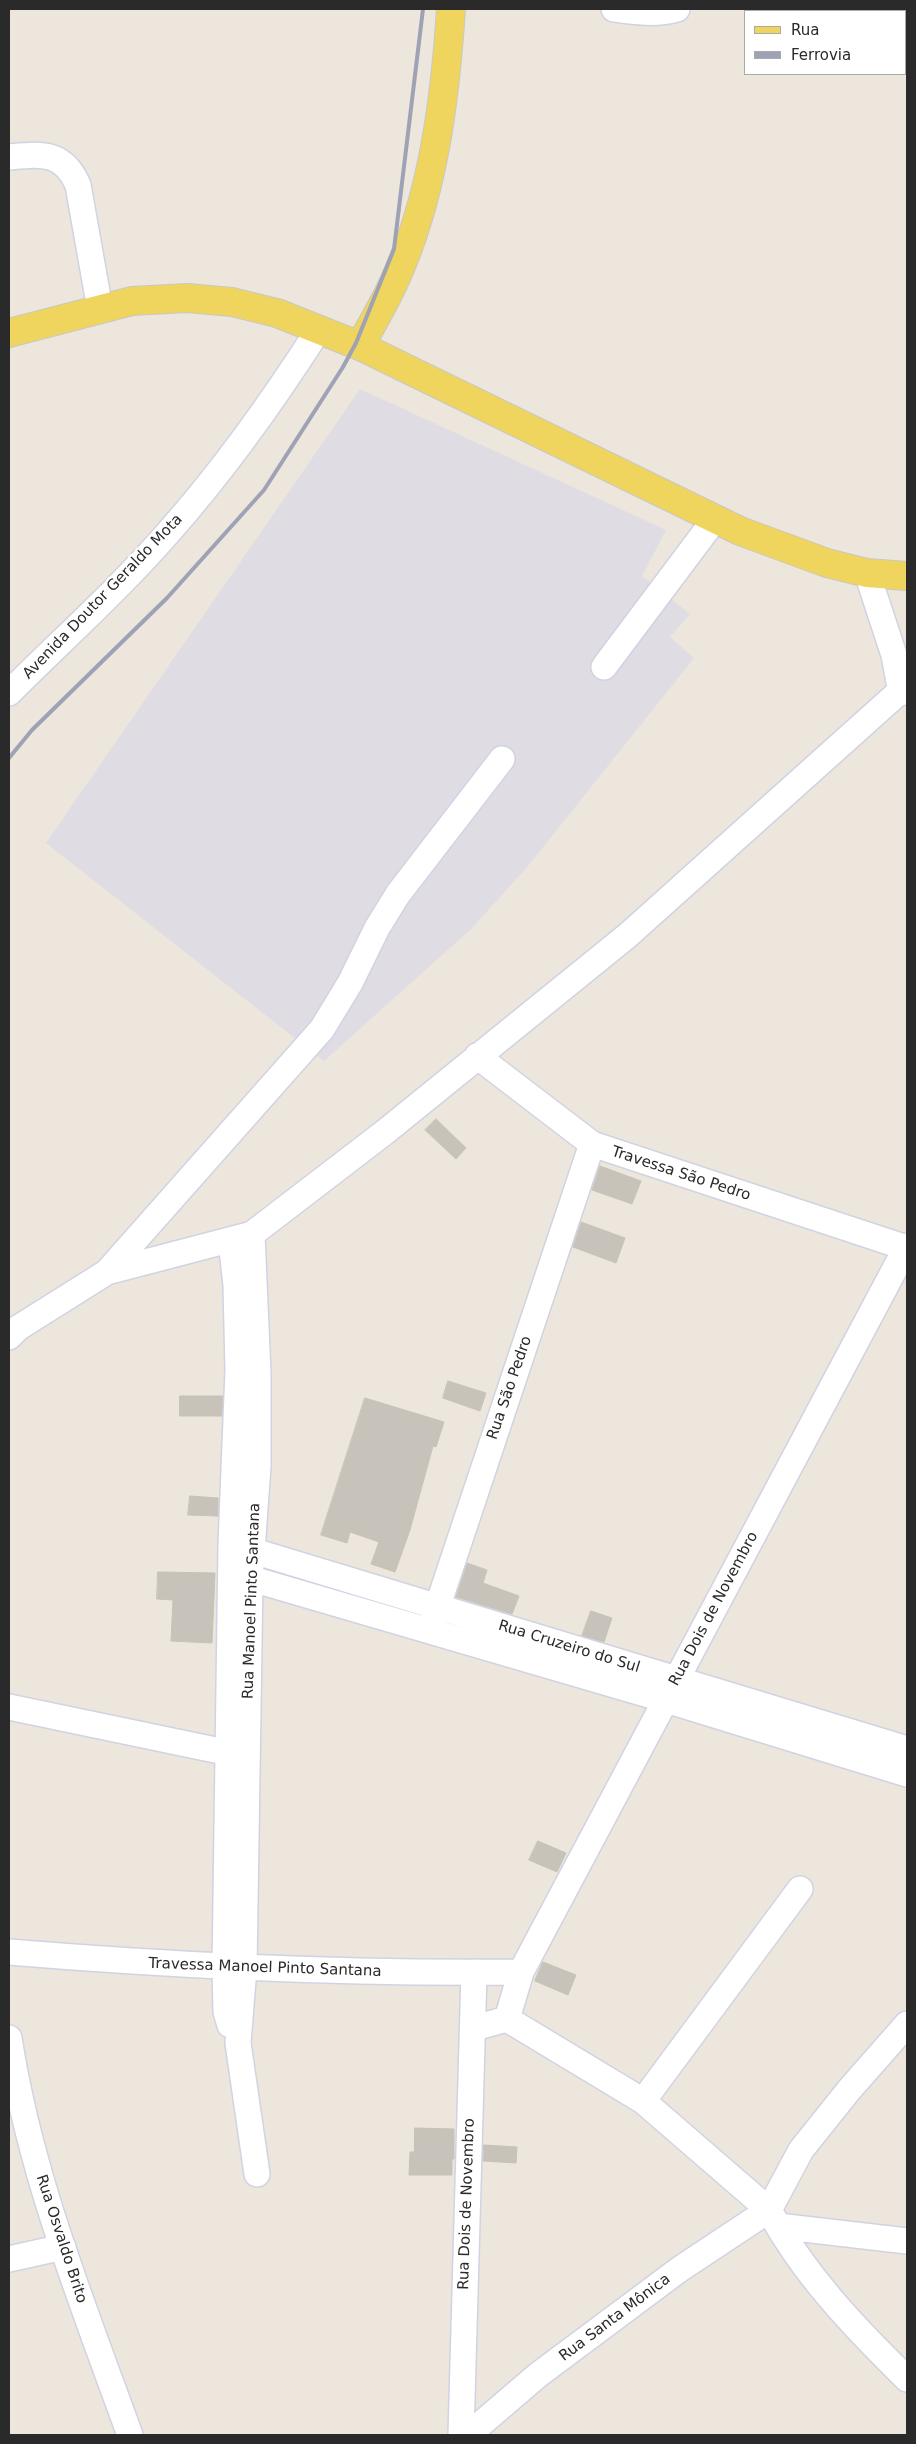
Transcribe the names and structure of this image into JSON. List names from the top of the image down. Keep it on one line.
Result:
{"streets":{"street":["Avenida Doutor Geraldo Mota","Travessa São Pedro","Rua São Pedro","Rua Manoel Pinto Santana","Rua Dois de Novembro","Rua Cruzeiro do Sul","Travessa Manoel Pinto Santana","Rua Osvaldo Brito","Rua Santa Mônica"]},"crossings":[["Travessa São Pedro","Rua São Pedro"],["Travessa São Pedro","Rua Dois de Novembro"],["Rua São Pedro","Rua Cruzeiro do Sul"],["Rua Manoel Pinto Santana","Rua Cruzeiro do Sul"],["Rua Manoel Pinto Santana","Travessa Manoel Pinto Santana"],["Rua Dois de Novembro","Rua Cruzeiro do Sul"],["Rua Dois de Novembro","Travessa Manoel Pinto Santana"]],"legend":["Rua","Ferrovia"]}
